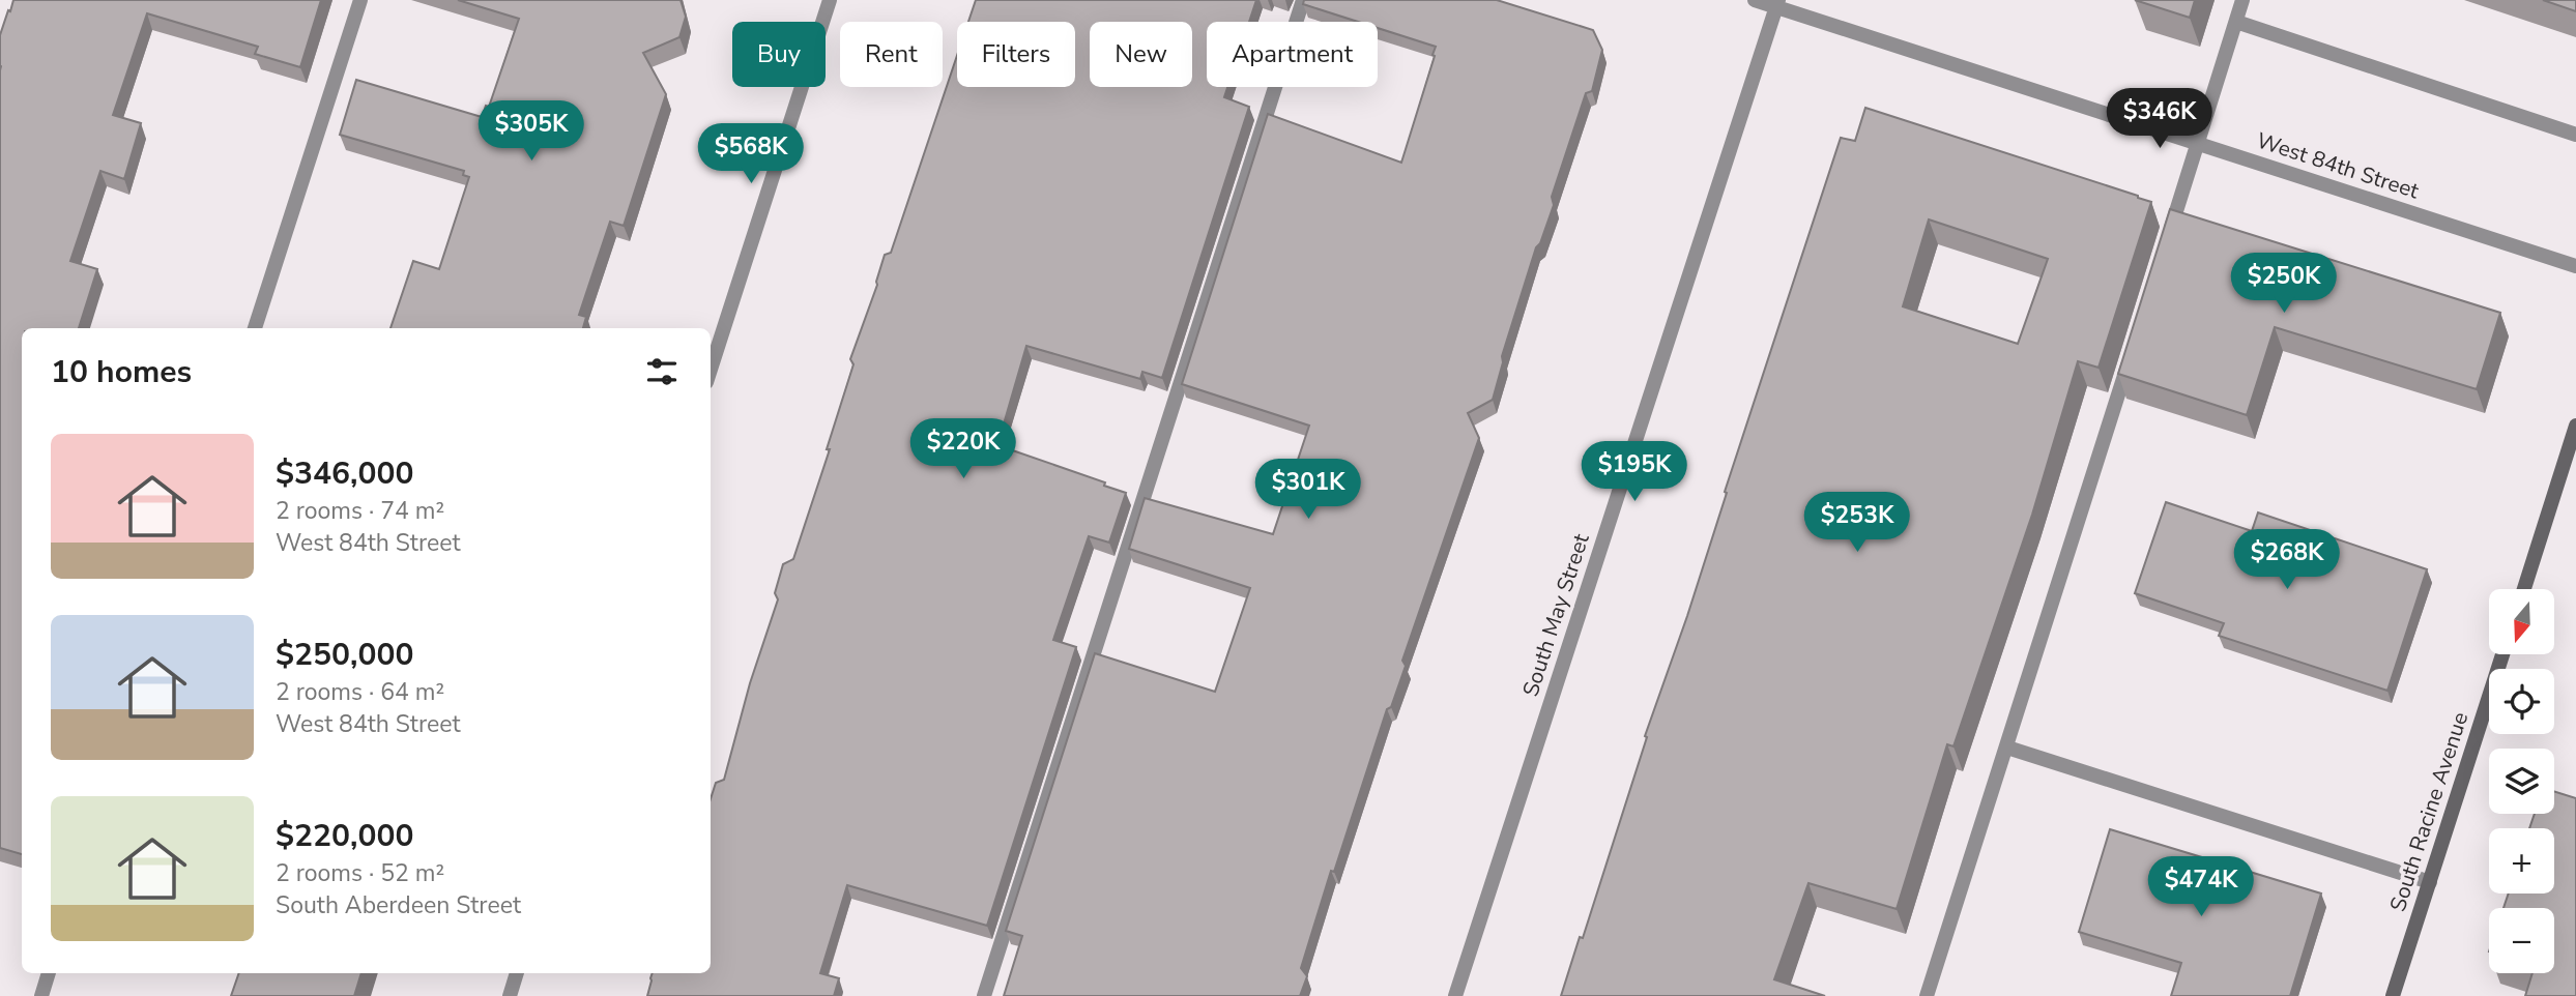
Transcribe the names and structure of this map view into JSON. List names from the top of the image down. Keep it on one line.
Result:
{"streets":{"street":["West 84th Street","South May Street","South Racine Avenue"]},"crossings":[["West 84th Street","South May Street"]],"north":"bottom","page":{"chip":["Buy","Rent","Filters","New","Apartment"],"price":["$346K","$305K","$568K","$250K","$220K","$195K","$301K","$253K","$268K","$474K"],"heading":"10 homes","list":[{"name":"$346,000","note":"2 rooms · 74 m² · West 84th Street"},{"name":"$250,000","note":"2 rooms · 64 m² · West 84th Street"},{"name":"$220,000","note":"2 rooms · 52 m² · South Aberdeen Street"}],"map_buttons":["+","−"]}}
